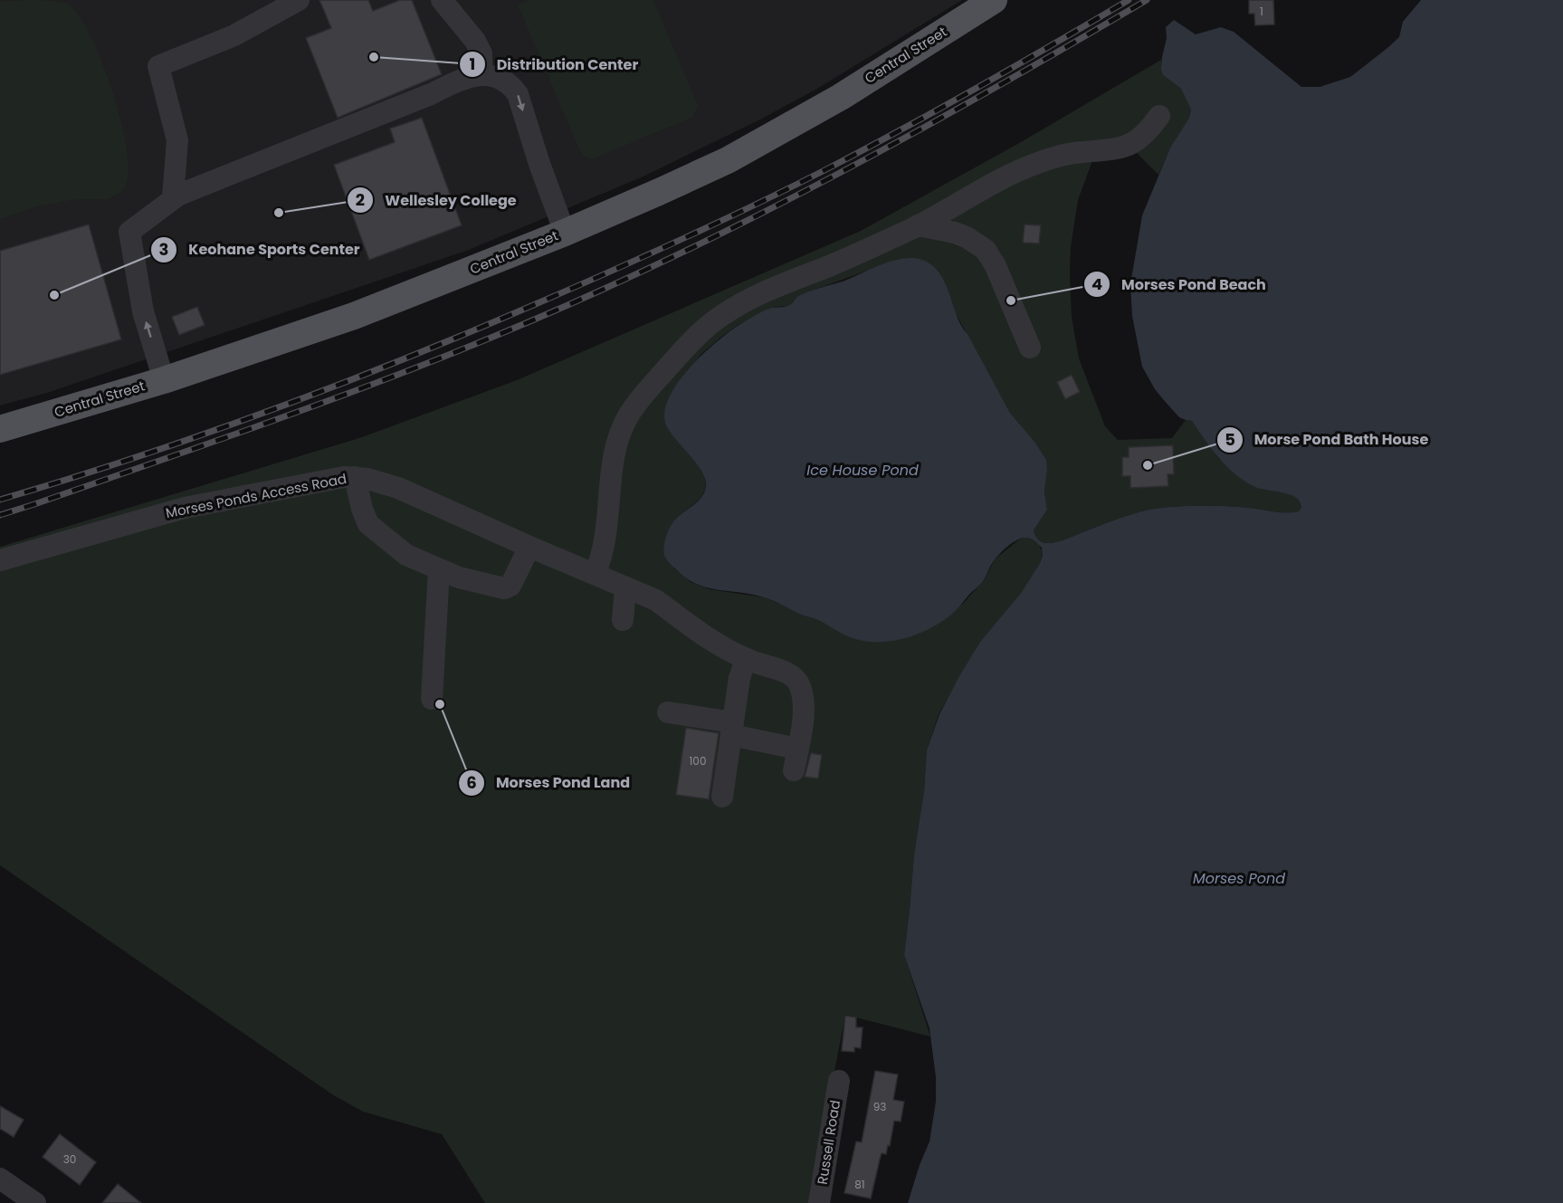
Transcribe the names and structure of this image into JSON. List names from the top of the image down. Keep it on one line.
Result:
{"streets":{"main road":["Central Street"],"street":["Morses Ponds Access Road","Russell Road"]},"water":["Ice House Pond","Morses Pond"],"places":["Distribution Center","Wellesley College","Keohane Sports Center","Morses Pond Beach","Morse Pond Bath House","Morses Pond Land"],"house_numbers":["1","100","93","30","81"]}
